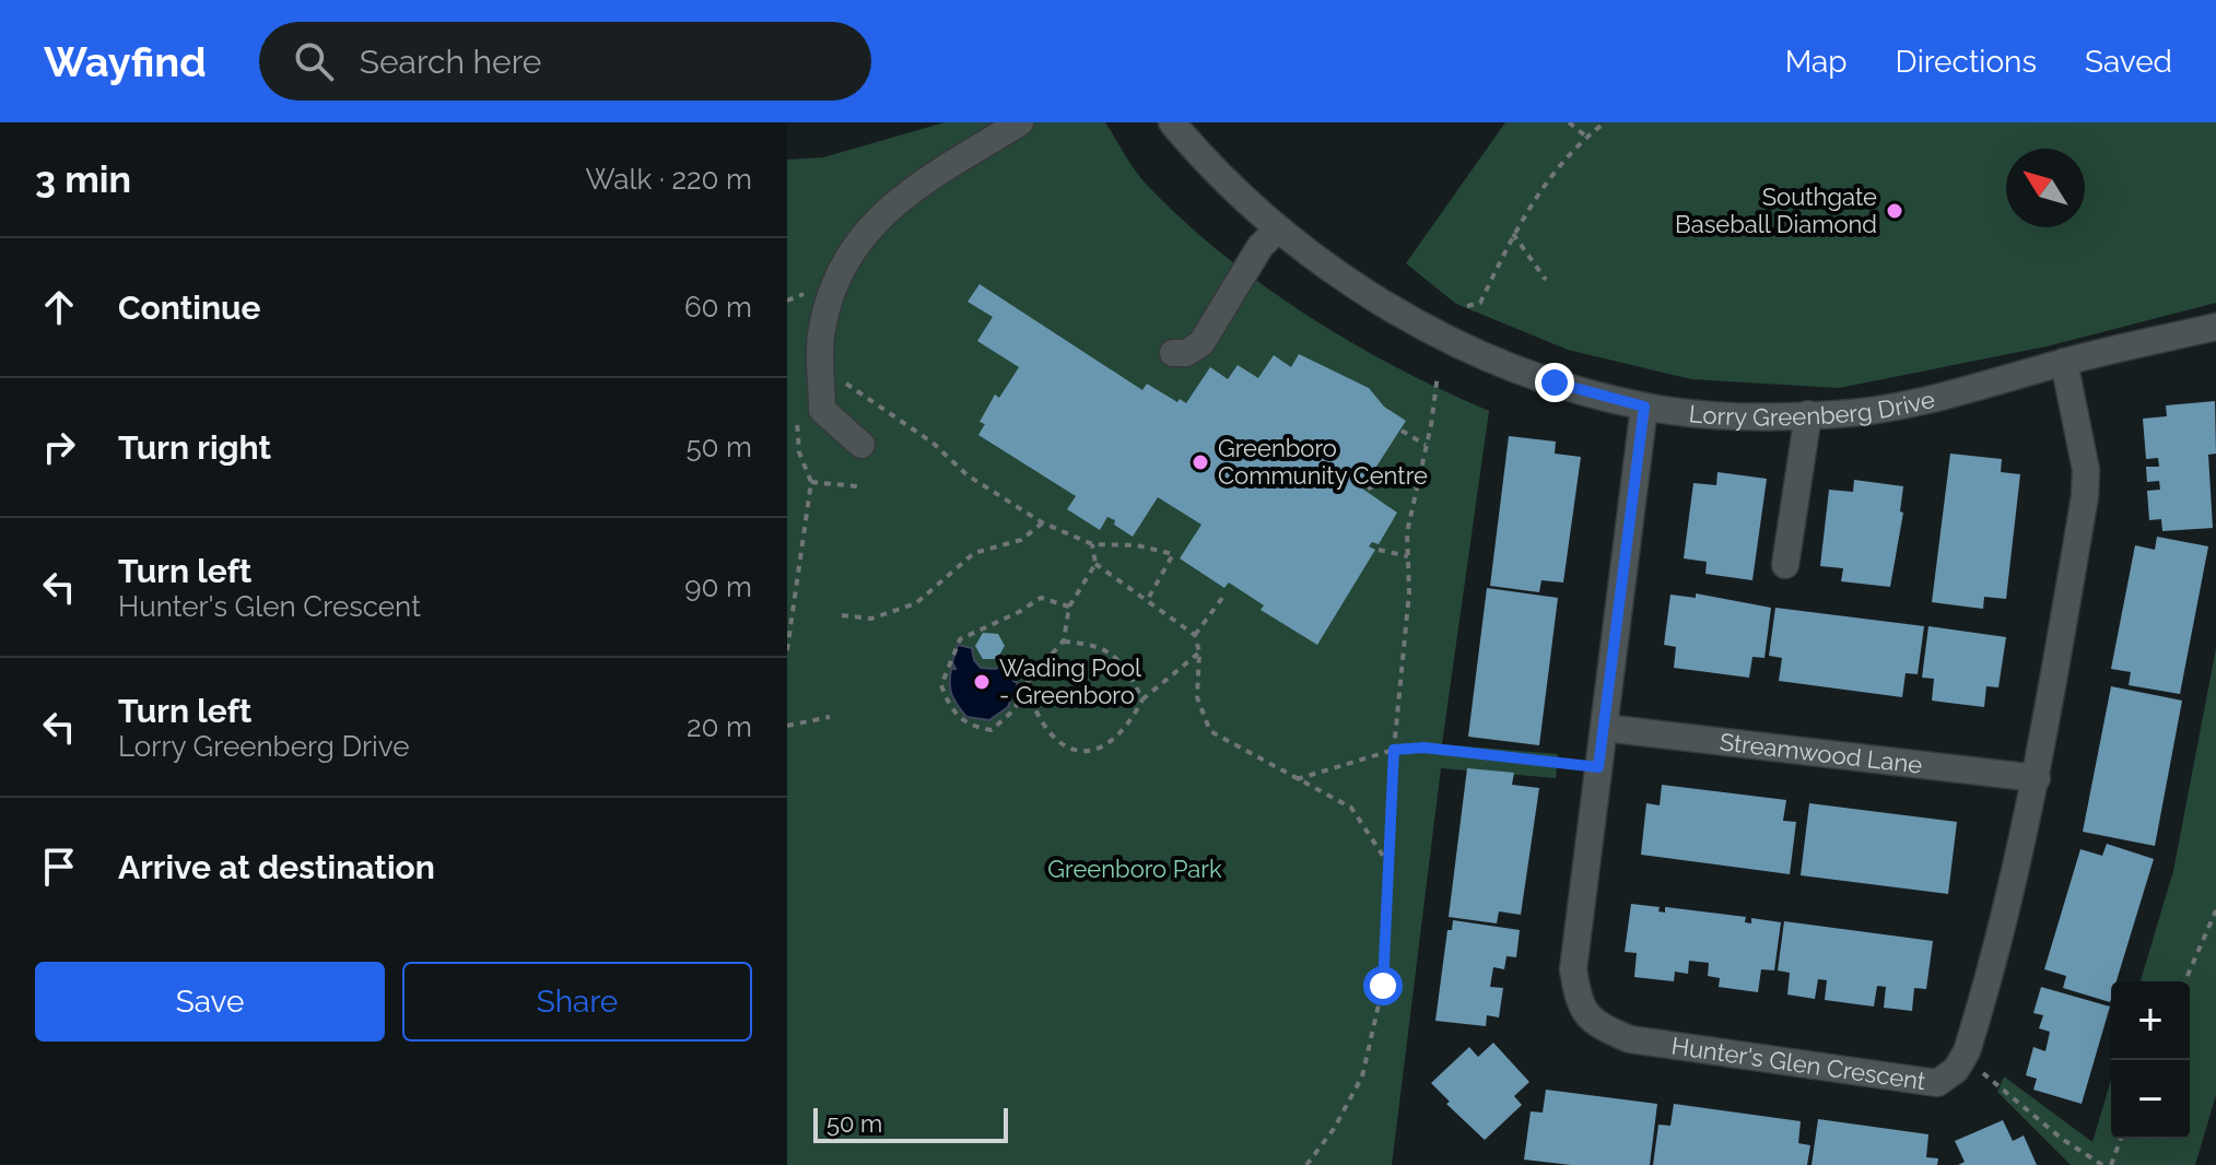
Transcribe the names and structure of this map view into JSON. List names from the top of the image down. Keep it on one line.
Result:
{"streets":{"street":["Lorry Greenberg Drive","Streamwood Lane","Hunter's Glen Crescent"]},"crossings":[["Lorry Greenberg Drive","Hunter's Glen Crescent"],["Streamwood Lane","Hunter's Glen Crescent"]],"parks":["Greenboro Park"],"places":["Southgate Baseball Diamond","Greenboro Community Centre","Wading Pool - Greenboro"],"scale_bar":"50 m","north":"top left","page":{"header":"Wayfind","search":"Search here","nav":["Map","Directions","Saved"],"heading":["3 min","Walk · 220 m"],"list":[["Continue","60 m"],["Turn right","50 m"],["Turn left","Hunter's Glen Crescent","90 m"],["Turn left","Lorry Greenberg Drive","20 m"],"Arrive at destination"],"buttons":["Save","Share"],"map_buttons":["+","−"],"scale":"50 m"}}
